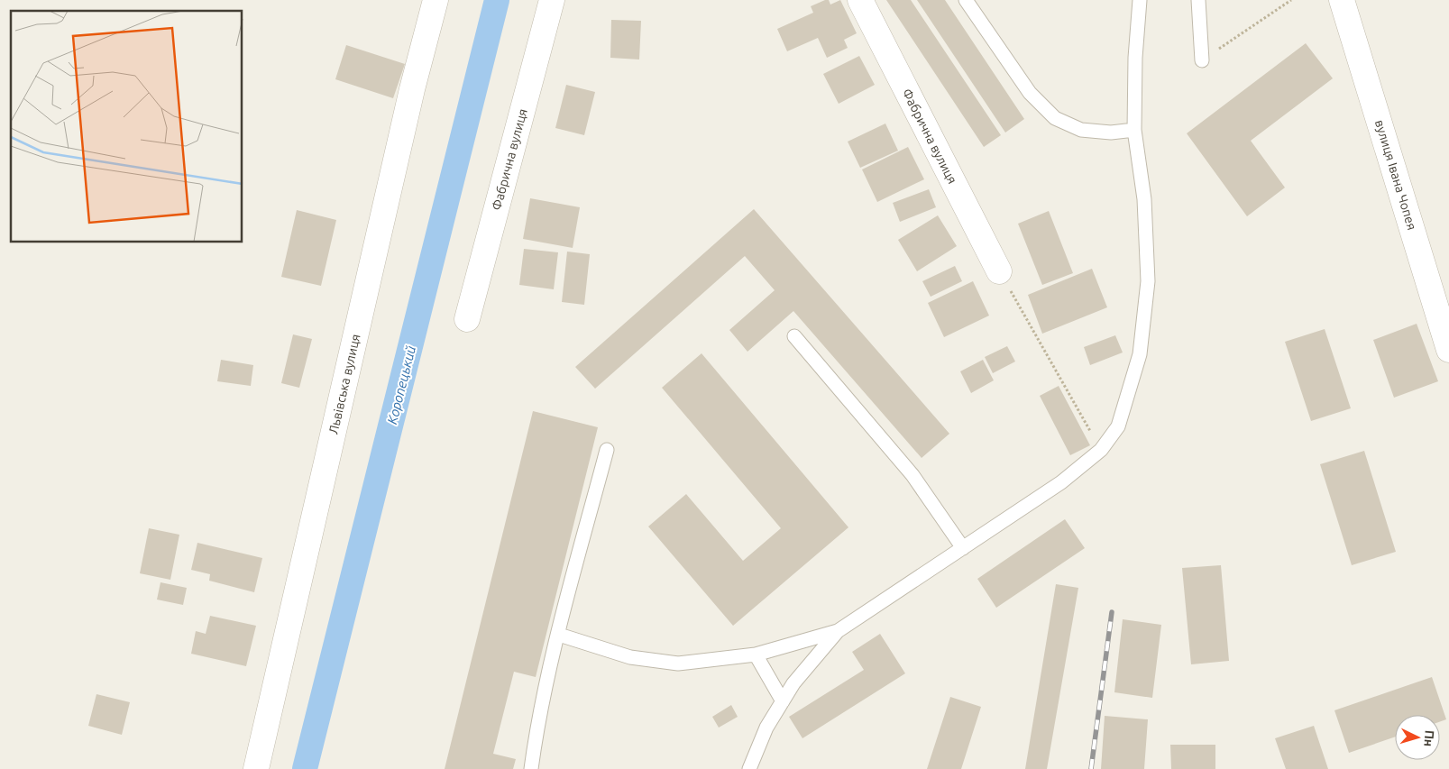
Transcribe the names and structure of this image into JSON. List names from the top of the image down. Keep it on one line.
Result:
{"streets":{"street":["Фабрична вулиця","вулиця Івана Чопея","Львівська вулиця"]},"water":["Коропецький"],"north":"right"}
